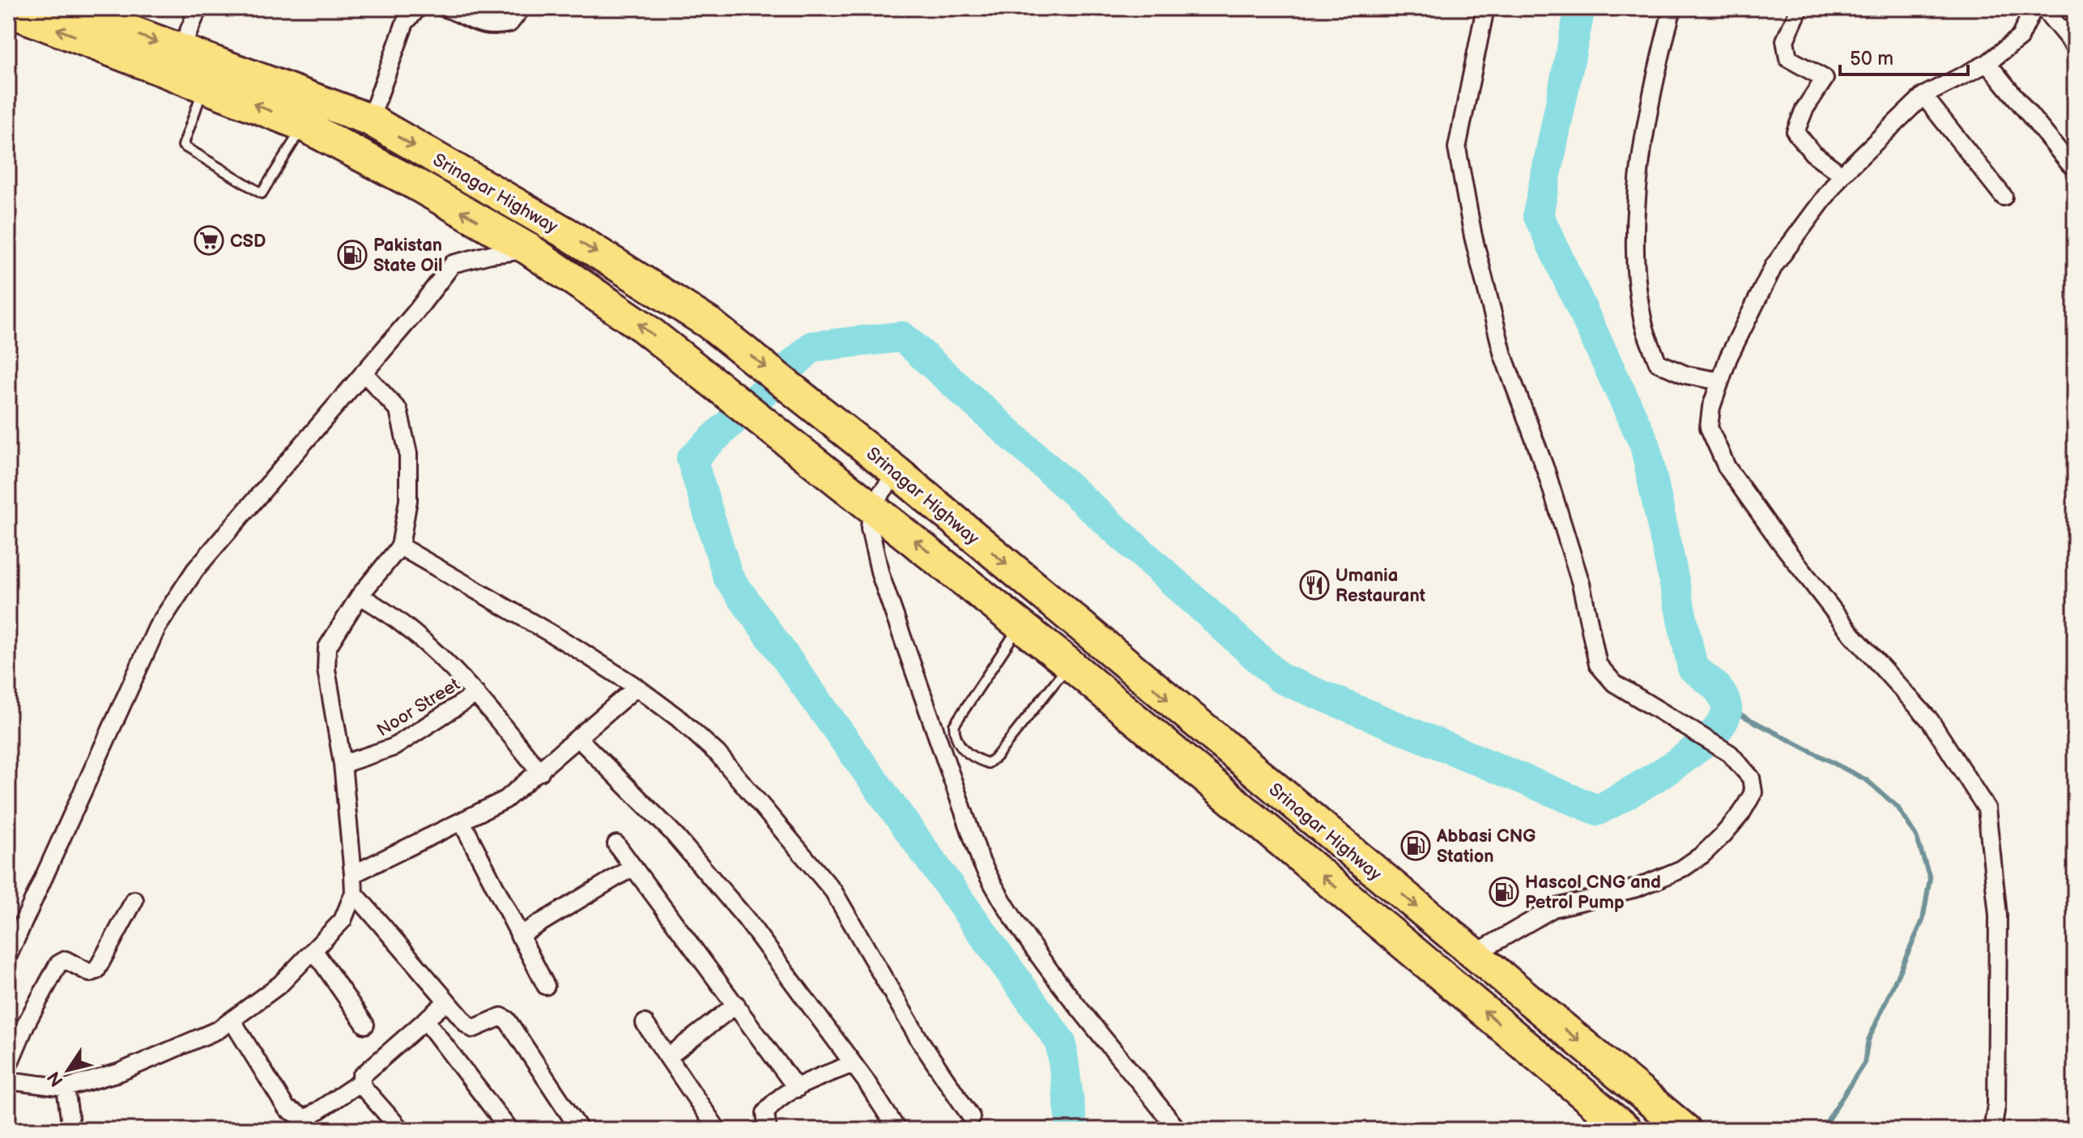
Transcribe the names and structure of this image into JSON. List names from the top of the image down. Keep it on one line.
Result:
{"streets":{"highway":["Srinagar Highway"],"street":["Noor Street"]},"places":{"supermarket":["CSD"],"fuel station":["Pakistan State Oil","Abbasi CNG Station","Hascol CNG and Petrol Pump"],"restaurant":["Umania Restaurant"]},"scale_bar":"50 m","north":"bottom left"}
